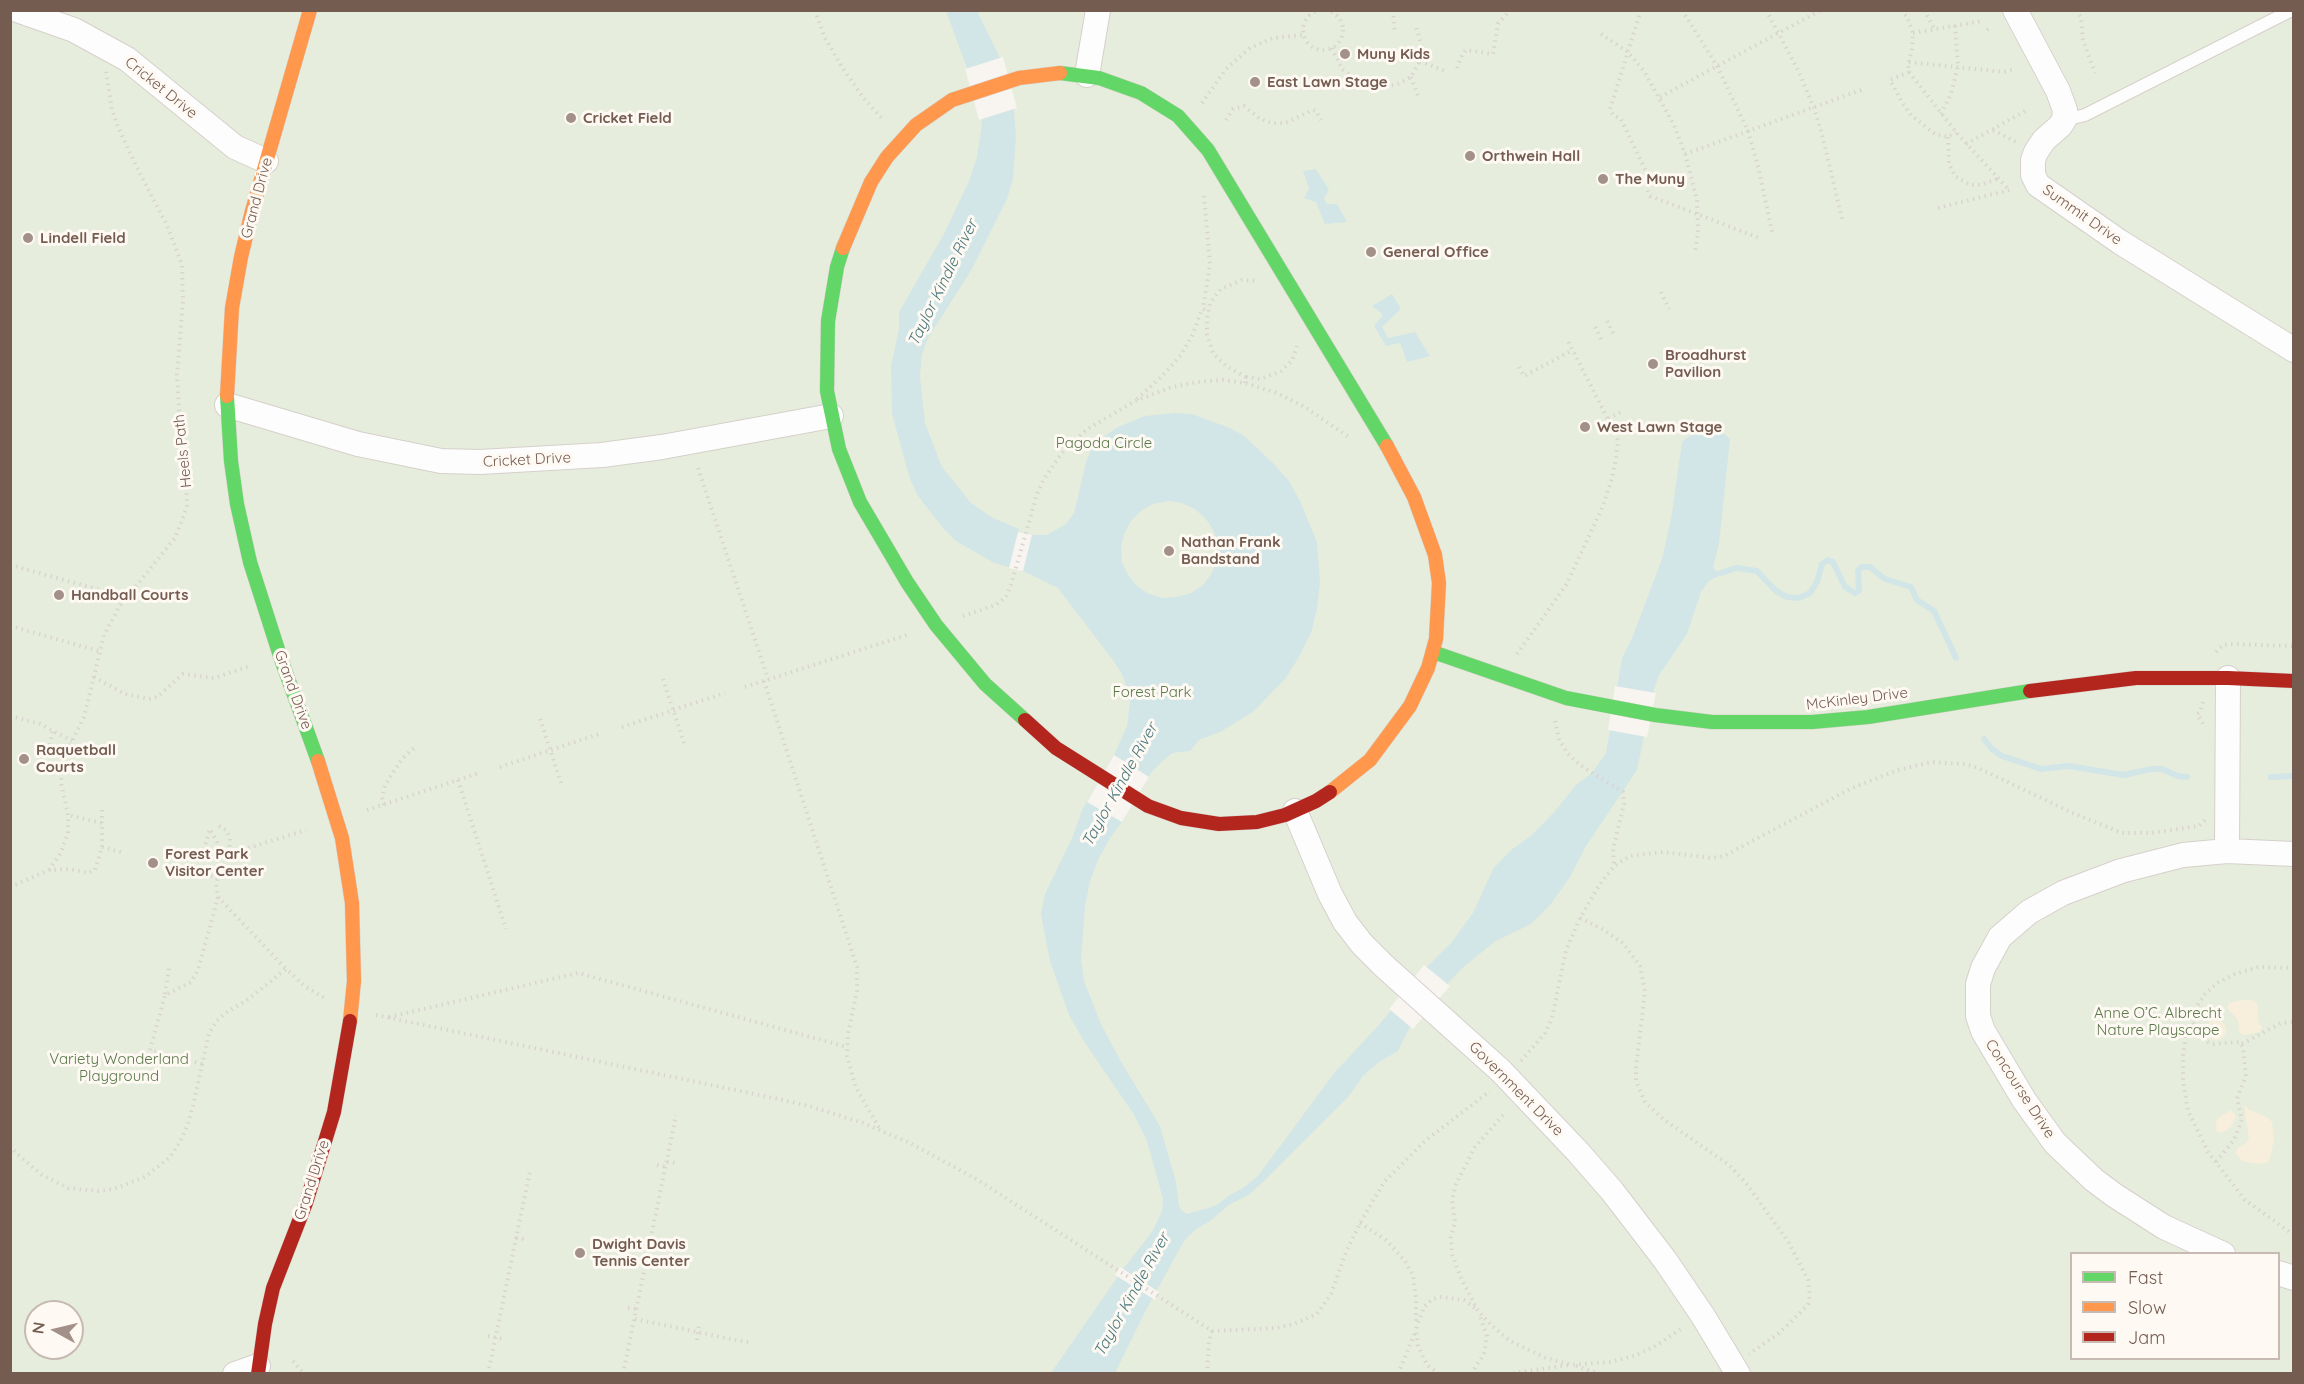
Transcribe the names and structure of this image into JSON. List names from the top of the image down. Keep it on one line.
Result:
{"streets":{"street":["Cricket Drive","Grand Drive","Summit Drive","McKinley Drive","Government Drive","Concourse Drive"],"path":["Heels Path"]},"crossings":[["Cricket Drive","Grand Drive"]],"water":["Taylor Kindle River"],"parks":["Pagoda Circle","Forest Park","Anne O’C. Albrecht Nature Playscape","Variety Wonderland Playground"],"places":["Muny Kids","East Lawn Stage","Cricket Field","Orthwein Hall","The Muny","Lindell Field","General Office","Broadhurst Pavilion","West Lawn Stage","Nathan Frank Bandstand","Handball Courts","Raquetball Courts","Forest Park Visitor Center","Dwight Davis Tennis Center"],"legend":["Fast","Slow","Jam"],"north":"left"}
